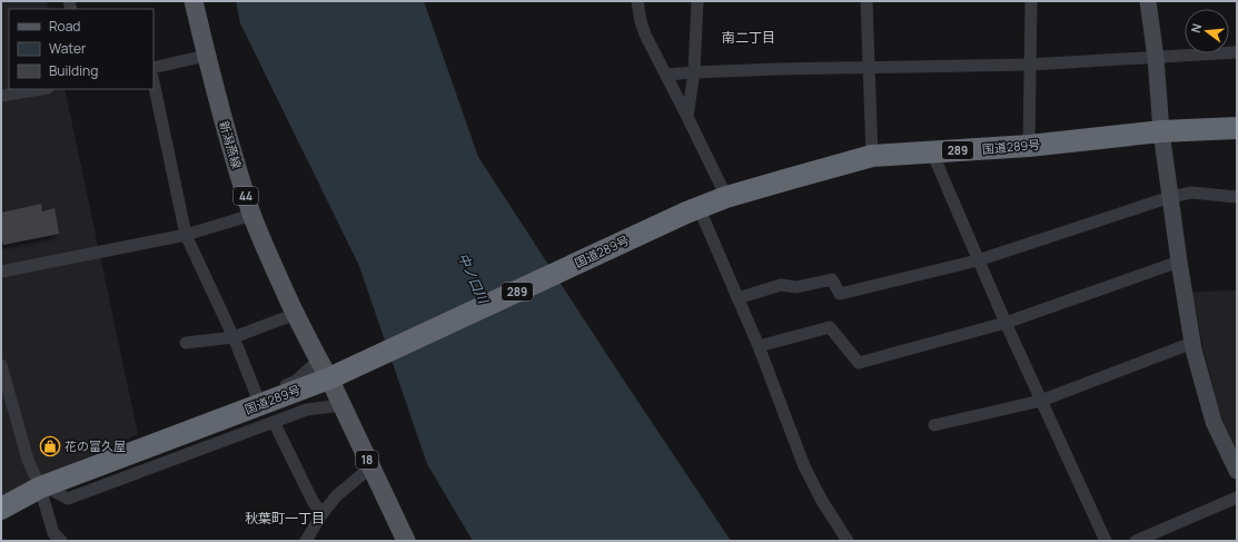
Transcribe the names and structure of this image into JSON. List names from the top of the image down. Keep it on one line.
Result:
{"streets":{"highway":["国道289号","289"],"main road":["新潟燕線","44","18"]},"crossings":[["新潟燕線","国道289号"],["新潟燕線","18"],["国道289号","18"]],"districts":["南二丁目","秋葉町一丁目"],"water":["中ノ口川"],"places":{"shop":["花の富久屋"]},"legend":["Road","Water","Building"],"north":"left"}
